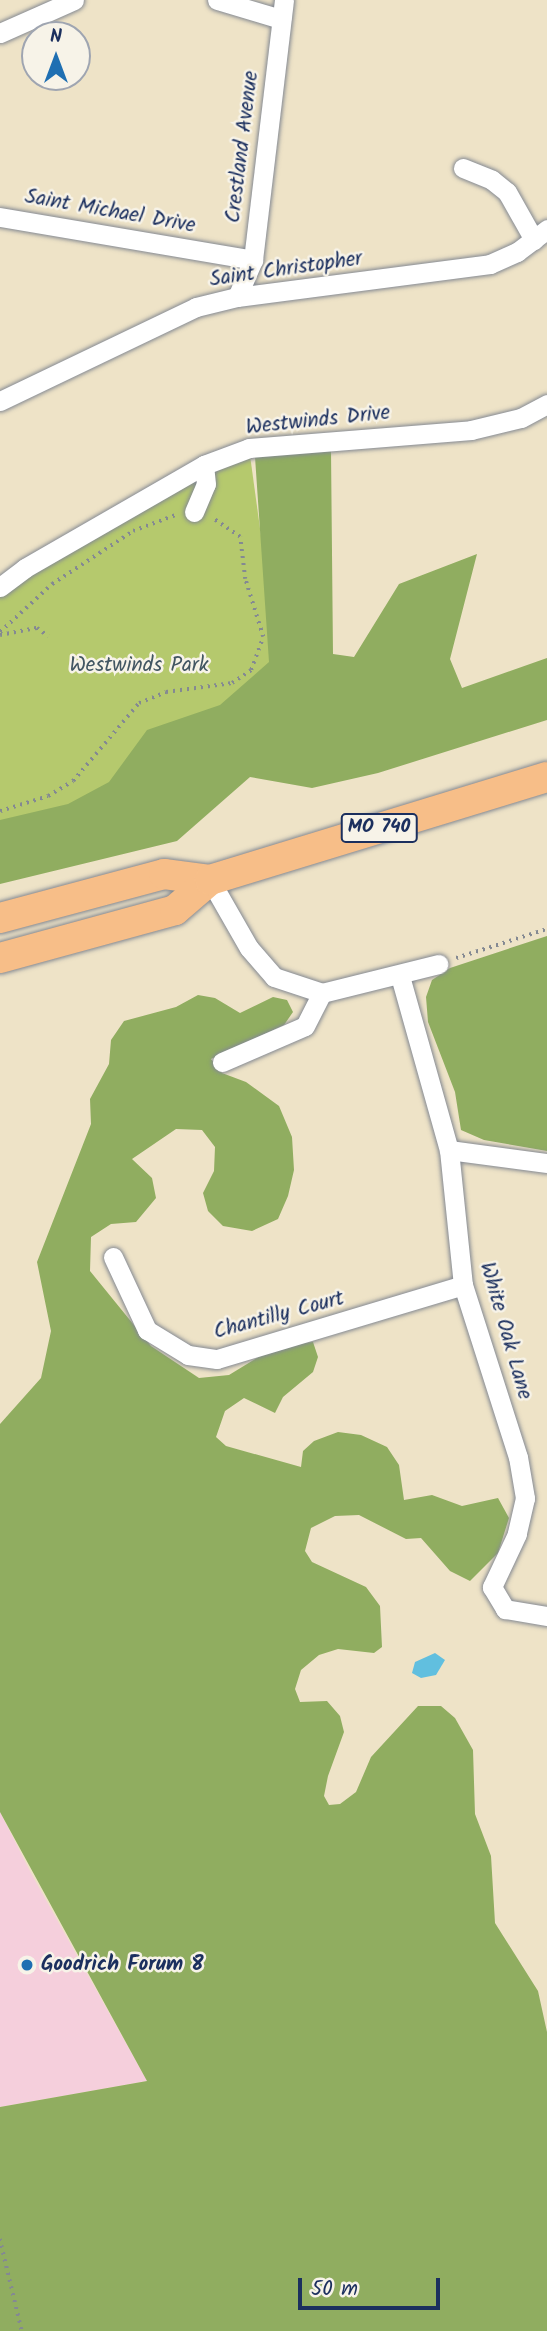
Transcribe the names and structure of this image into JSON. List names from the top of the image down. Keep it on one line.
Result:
{"streets":{"main road":["MO 740"],"street":["Crestland Avenue","Saint Michael Drive","Saint Christopher","Westwinds Drive","Chantilly Court","White Oak Lane"]},"crossings":[["Crestland Avenue","Saint Michael Drive"],["Crestland Avenue","Saint Christopher"],["Chantilly Court","White Oak Lane"]],"parks":["Westwinds Park"],"places":["Goodrich Forum 8"],"scale_bar":"50 m","north":"top"}
